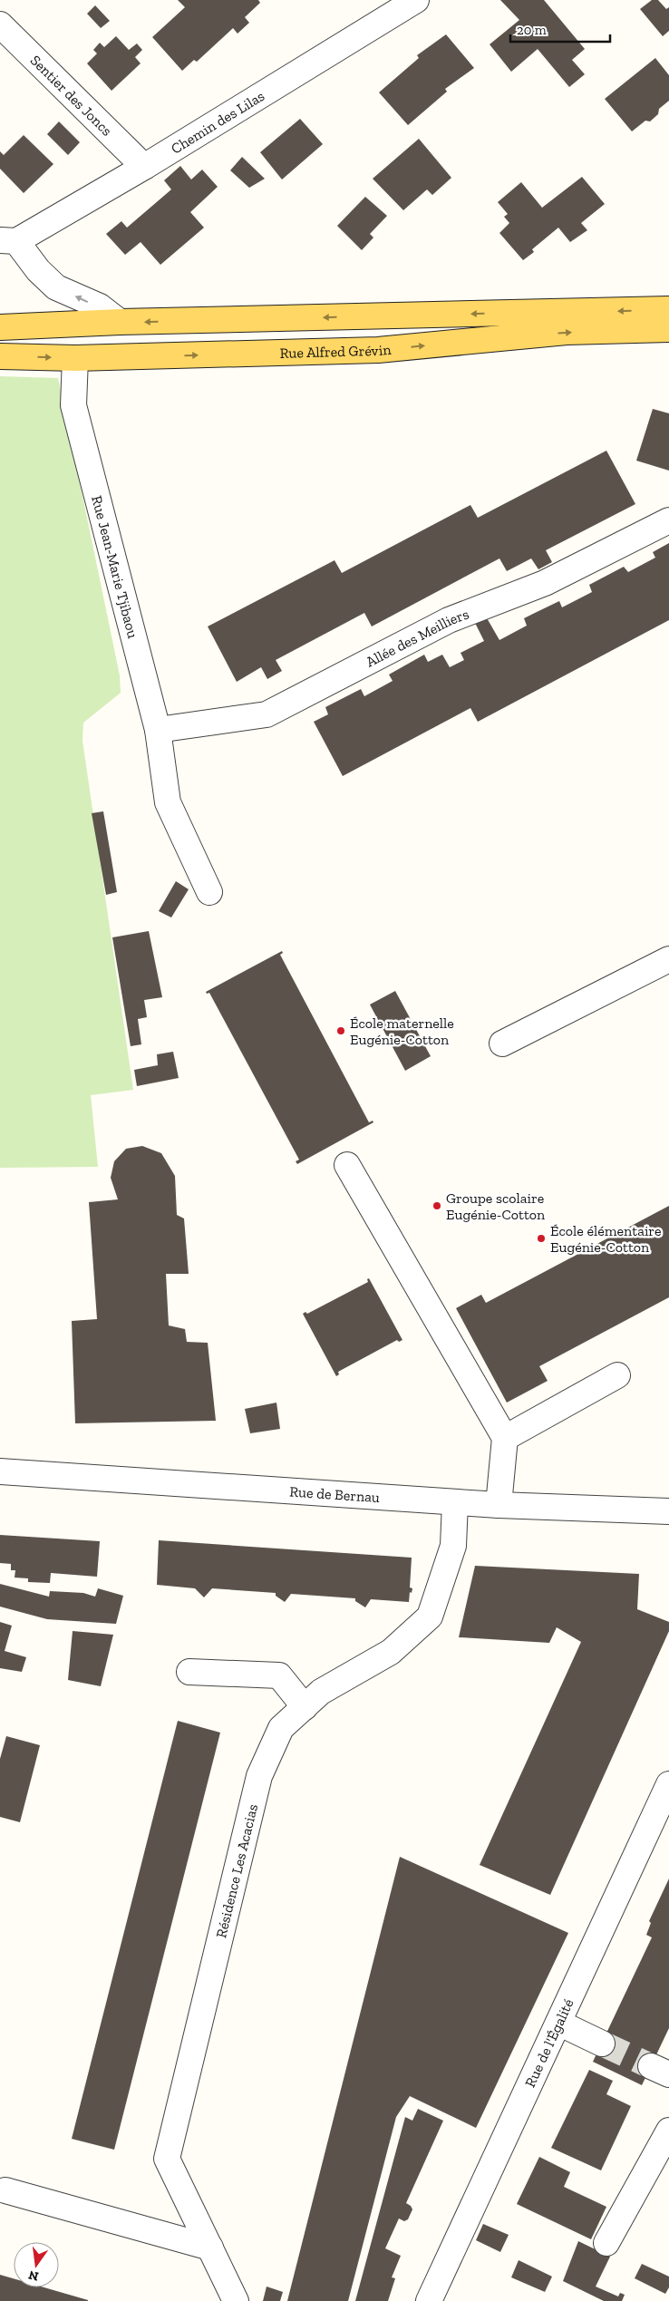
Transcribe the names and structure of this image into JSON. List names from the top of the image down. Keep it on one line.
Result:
{"streets":{"main road":["Rue Alfred Grévin"],"street":["Sentier des Joncs","Chemin des Lilas","Rue Jean-Marie Tjibaou","Allée des Meilliers","Rue de Bernau","Résidence Les Acacias","Rue de l'Égalité"]},"crossings":[["Sentier des Joncs","Chemin des Lilas"],["Rue Alfred Grévin","Rue Jean-Marie Tjibaou"],["Rue Jean-Marie Tjibaou","Allée des Meilliers"],["Rue de Bernau","Résidence Les Acacias"]],"places":["École maternelle Eugénie-Cotton","Groupe scolaire Eugénie-Cotton","École élémentaire Eugénie-Cotton"],"scale_bar":"20 m","north":"bottom"}
